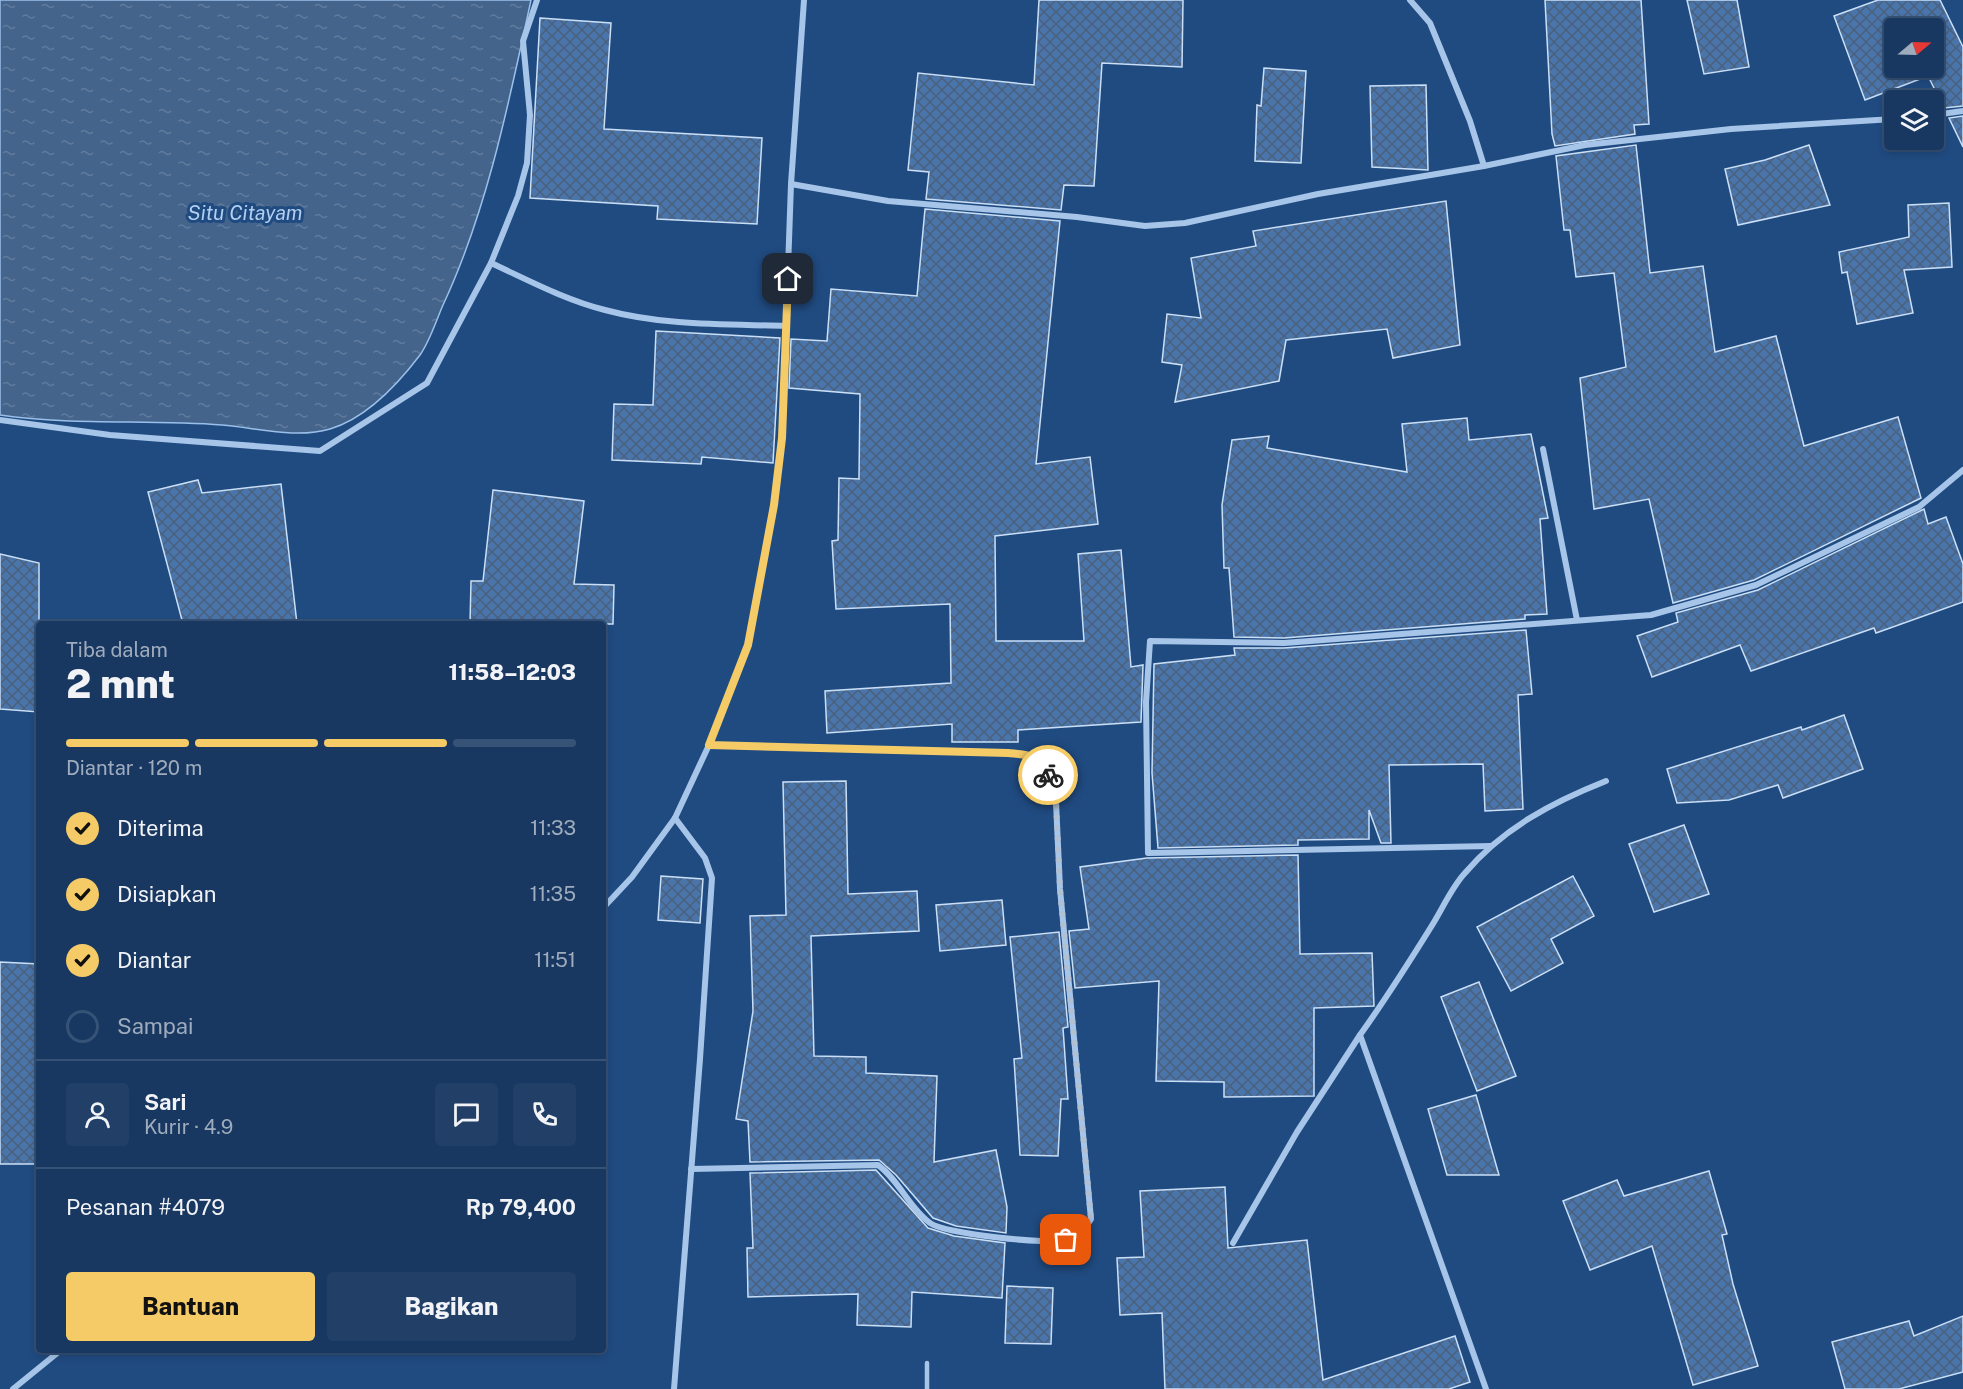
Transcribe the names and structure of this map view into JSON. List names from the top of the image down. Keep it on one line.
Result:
{"water":["Situ Citayam"],"north":"right","page":{"heading":["2 mnt","Tiba dalam","11:58–12:03"],"panel":["Sari","Kurir · 4.9","Pesanan #4079","Rp 79,400"],"bar":"Diantar · 120 m","list":[["Diterima","11:33"],["Disiapkan","11:35"],["Diantar","11:51"],"Sampai"],"buttons":["Bantuan","Bagikan"]}}
